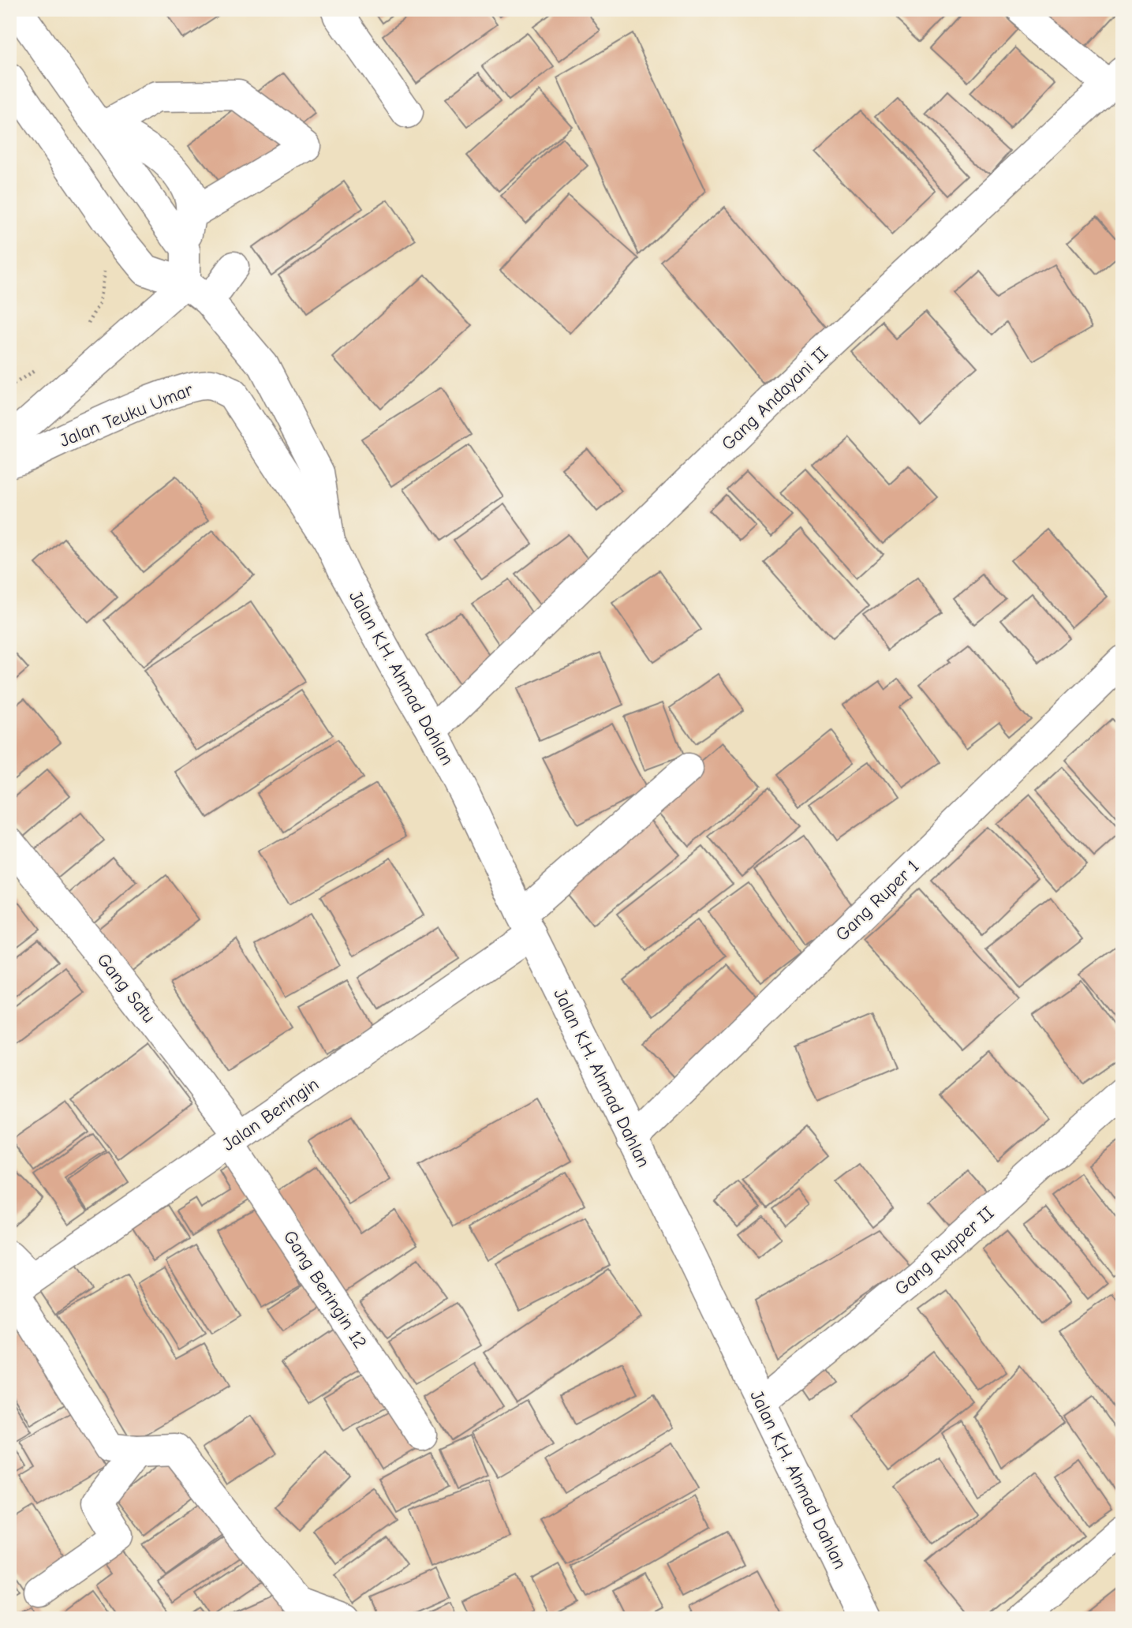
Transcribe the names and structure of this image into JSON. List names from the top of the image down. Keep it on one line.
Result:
{"streets":{"street":["Gang Andayani II","Jalan Teuku Umar","Jalan K.H. Ahmad Dahlan","Gang Ruper 1","Gang Satu","Jalan Beringin","Gang Rupper II","Gang Beringin 12"]},"crossings":[["Gang Andayani II","Jalan K.H. Ahmad Dahlan"],["Jalan Teuku Umar","Jalan K.H. Ahmad Dahlan"],["Jalan K.H. Ahmad Dahlan","Gang Ruper 1"],["Jalan K.H. Ahmad Dahlan","Jalan Beringin"],["Jalan K.H. Ahmad Dahlan","Gang Rupper II"],["Gang Satu","Jalan Beringin"],["Gang Satu","Gang Beringin 12"],["Jalan Beringin","Gang Beringin 12"]]}
